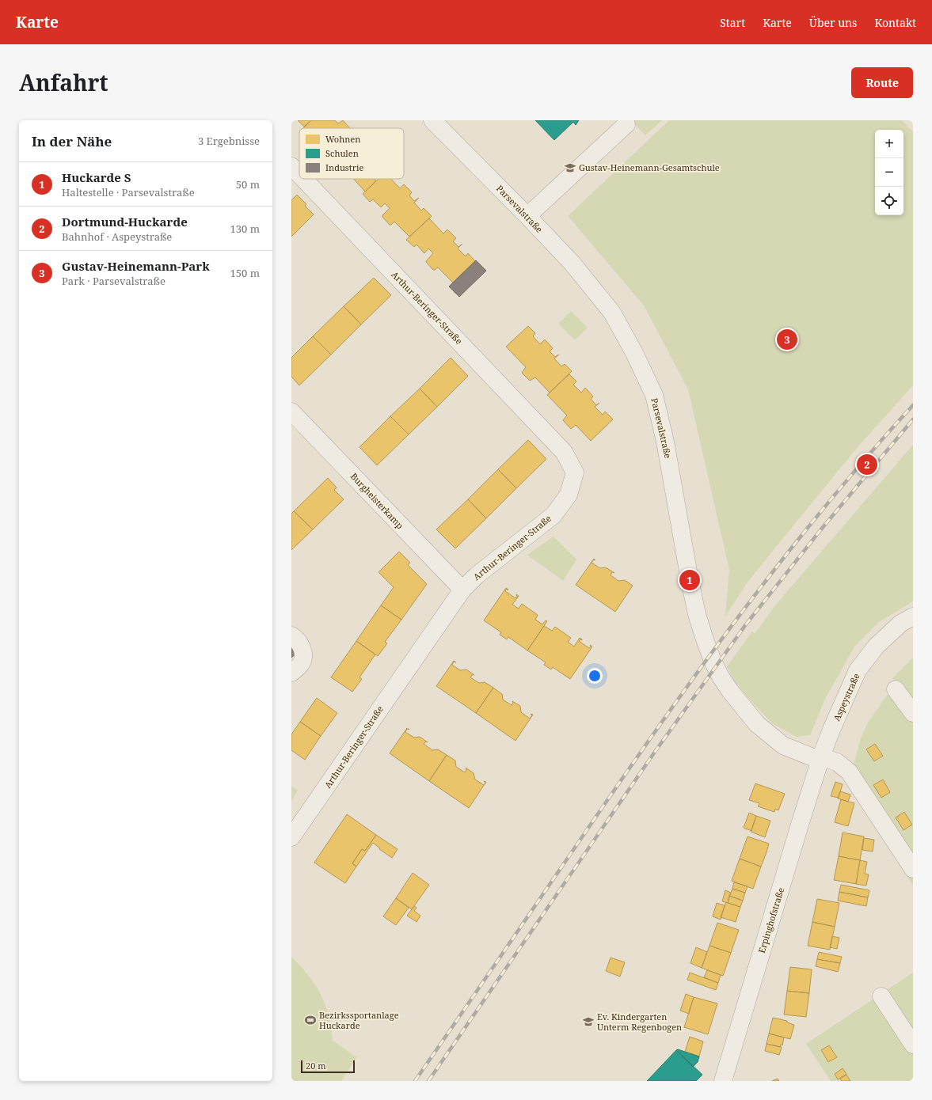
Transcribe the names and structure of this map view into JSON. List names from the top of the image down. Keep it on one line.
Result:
{"streets":{"street":["Parsevalstraße","Arthur-Beringer-Straße","Burgheisterkamp","Aspeystraße","Erpinghofstraße"]},"crossings":[["Parsevalstraße","Aspeystraße"],["Parsevalstraße","Erpinghofstraße"],["Arthur-Beringer-Straße","Burgheisterkamp"],["Aspeystraße","Erpinghofstraße"]],"places":{"school or university":["Gustav-Heinemann-Gesamtschule","Ev. Kindergarten Unterm Regenbogen"],"sports":["Bezirkssportanlage Huckarde"]},"legend":["Wohnen","Schulen","Industrie"],"scale_bar":"20 m","page":{"header":"Karte","nav":["Start","Karte","Über uns","Kontakt"],"title":"Anfahrt","buttons":"Route","heading":["In der Nähe","3 Ergebnisse"],"map_buttons":["+","−"],"list":[{"mark":"1","name":"Huckarde S","note":"Haltestelle · Parsevalstraße","value":"50 m"},{"mark":"2","name":"Dortmund-Huckarde","note":"Bahnhof · Aspeystraße","value":"130 m"},{"mark":"3","name":"Gustav-Heinemann-Park","note":"Park · Parsevalstraße","value":"150 m"}],"pins":["3","2","1"],"scale":"20 m"}}
